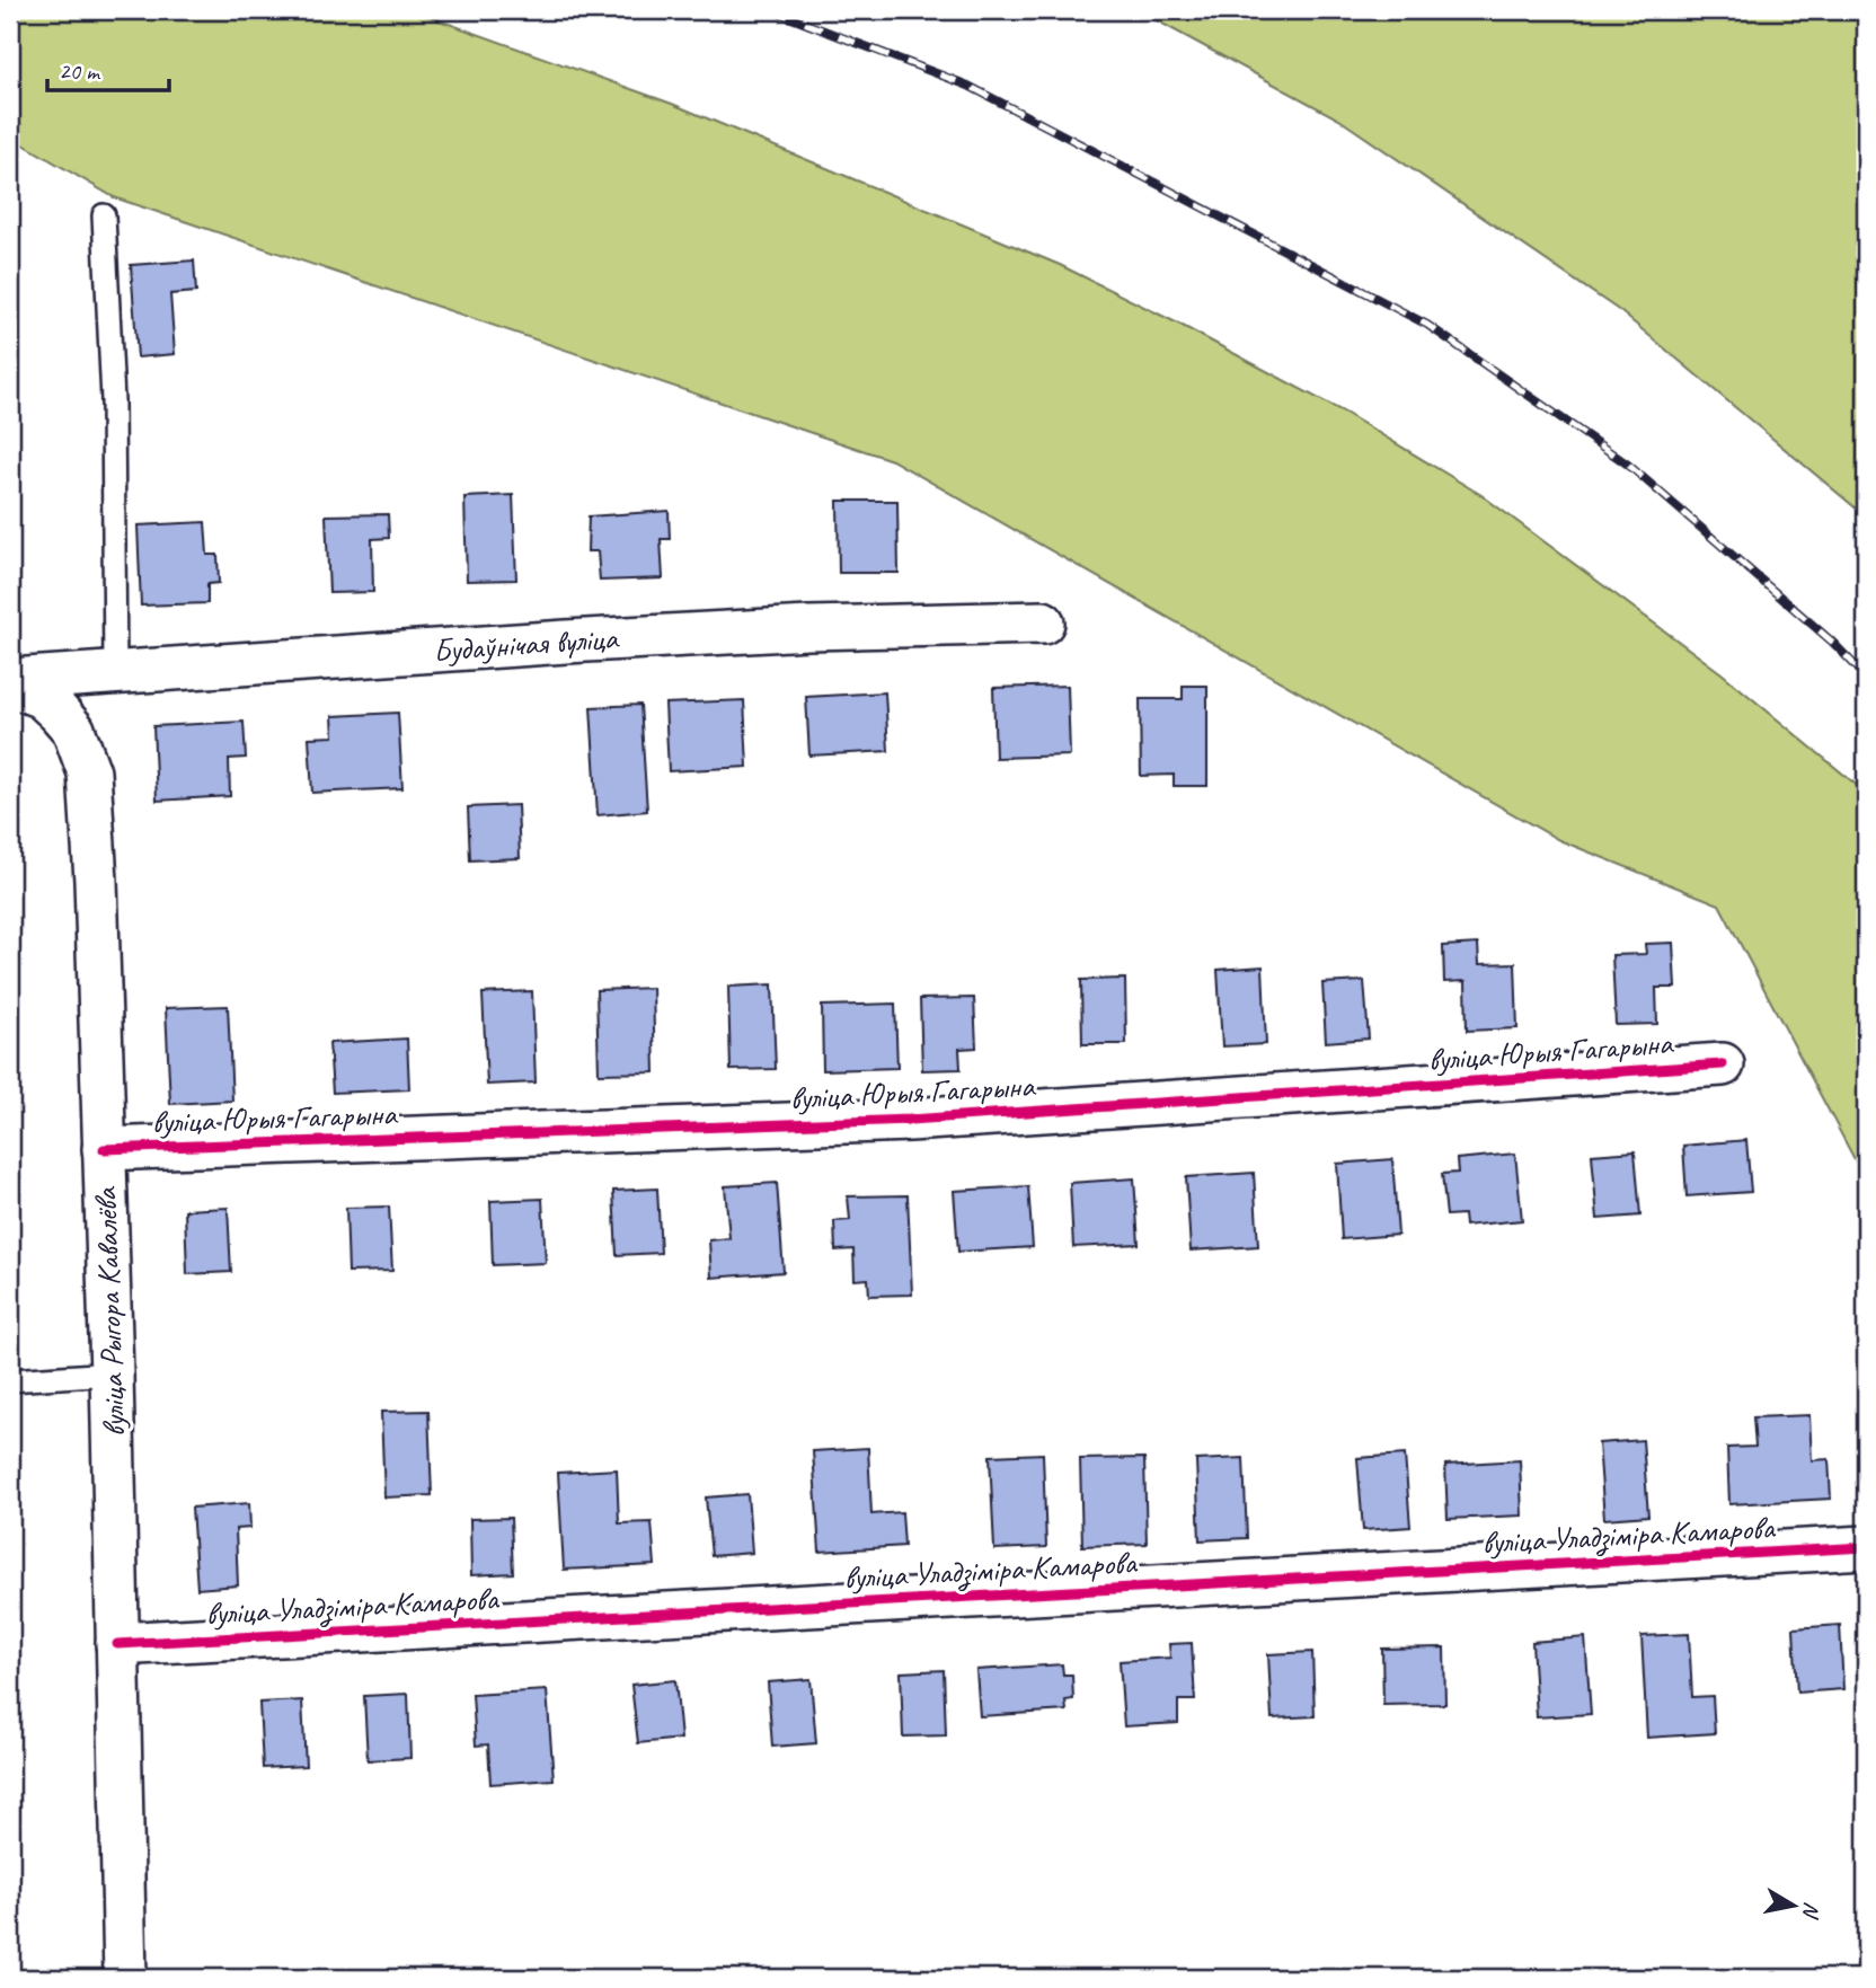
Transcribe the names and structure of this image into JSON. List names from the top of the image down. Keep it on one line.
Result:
{"streets":{"street":["Будаўнічая вуліца","вуліца Юрыя Гагарына","вуліца Рыгора Кавалёва","вуліца Уладзіміра Камарова"]},"crossings":[["Будаўнічая вуліца","вуліца Рыгора Кавалёва"],["вуліца Юрыя Гагарына","вуліца Рыгора Кавалёва"],["вуліца Рыгора Кавалёва","вуліца Уладзіміра Камарова"]],"scale_bar":"20 m","north":"right"}
